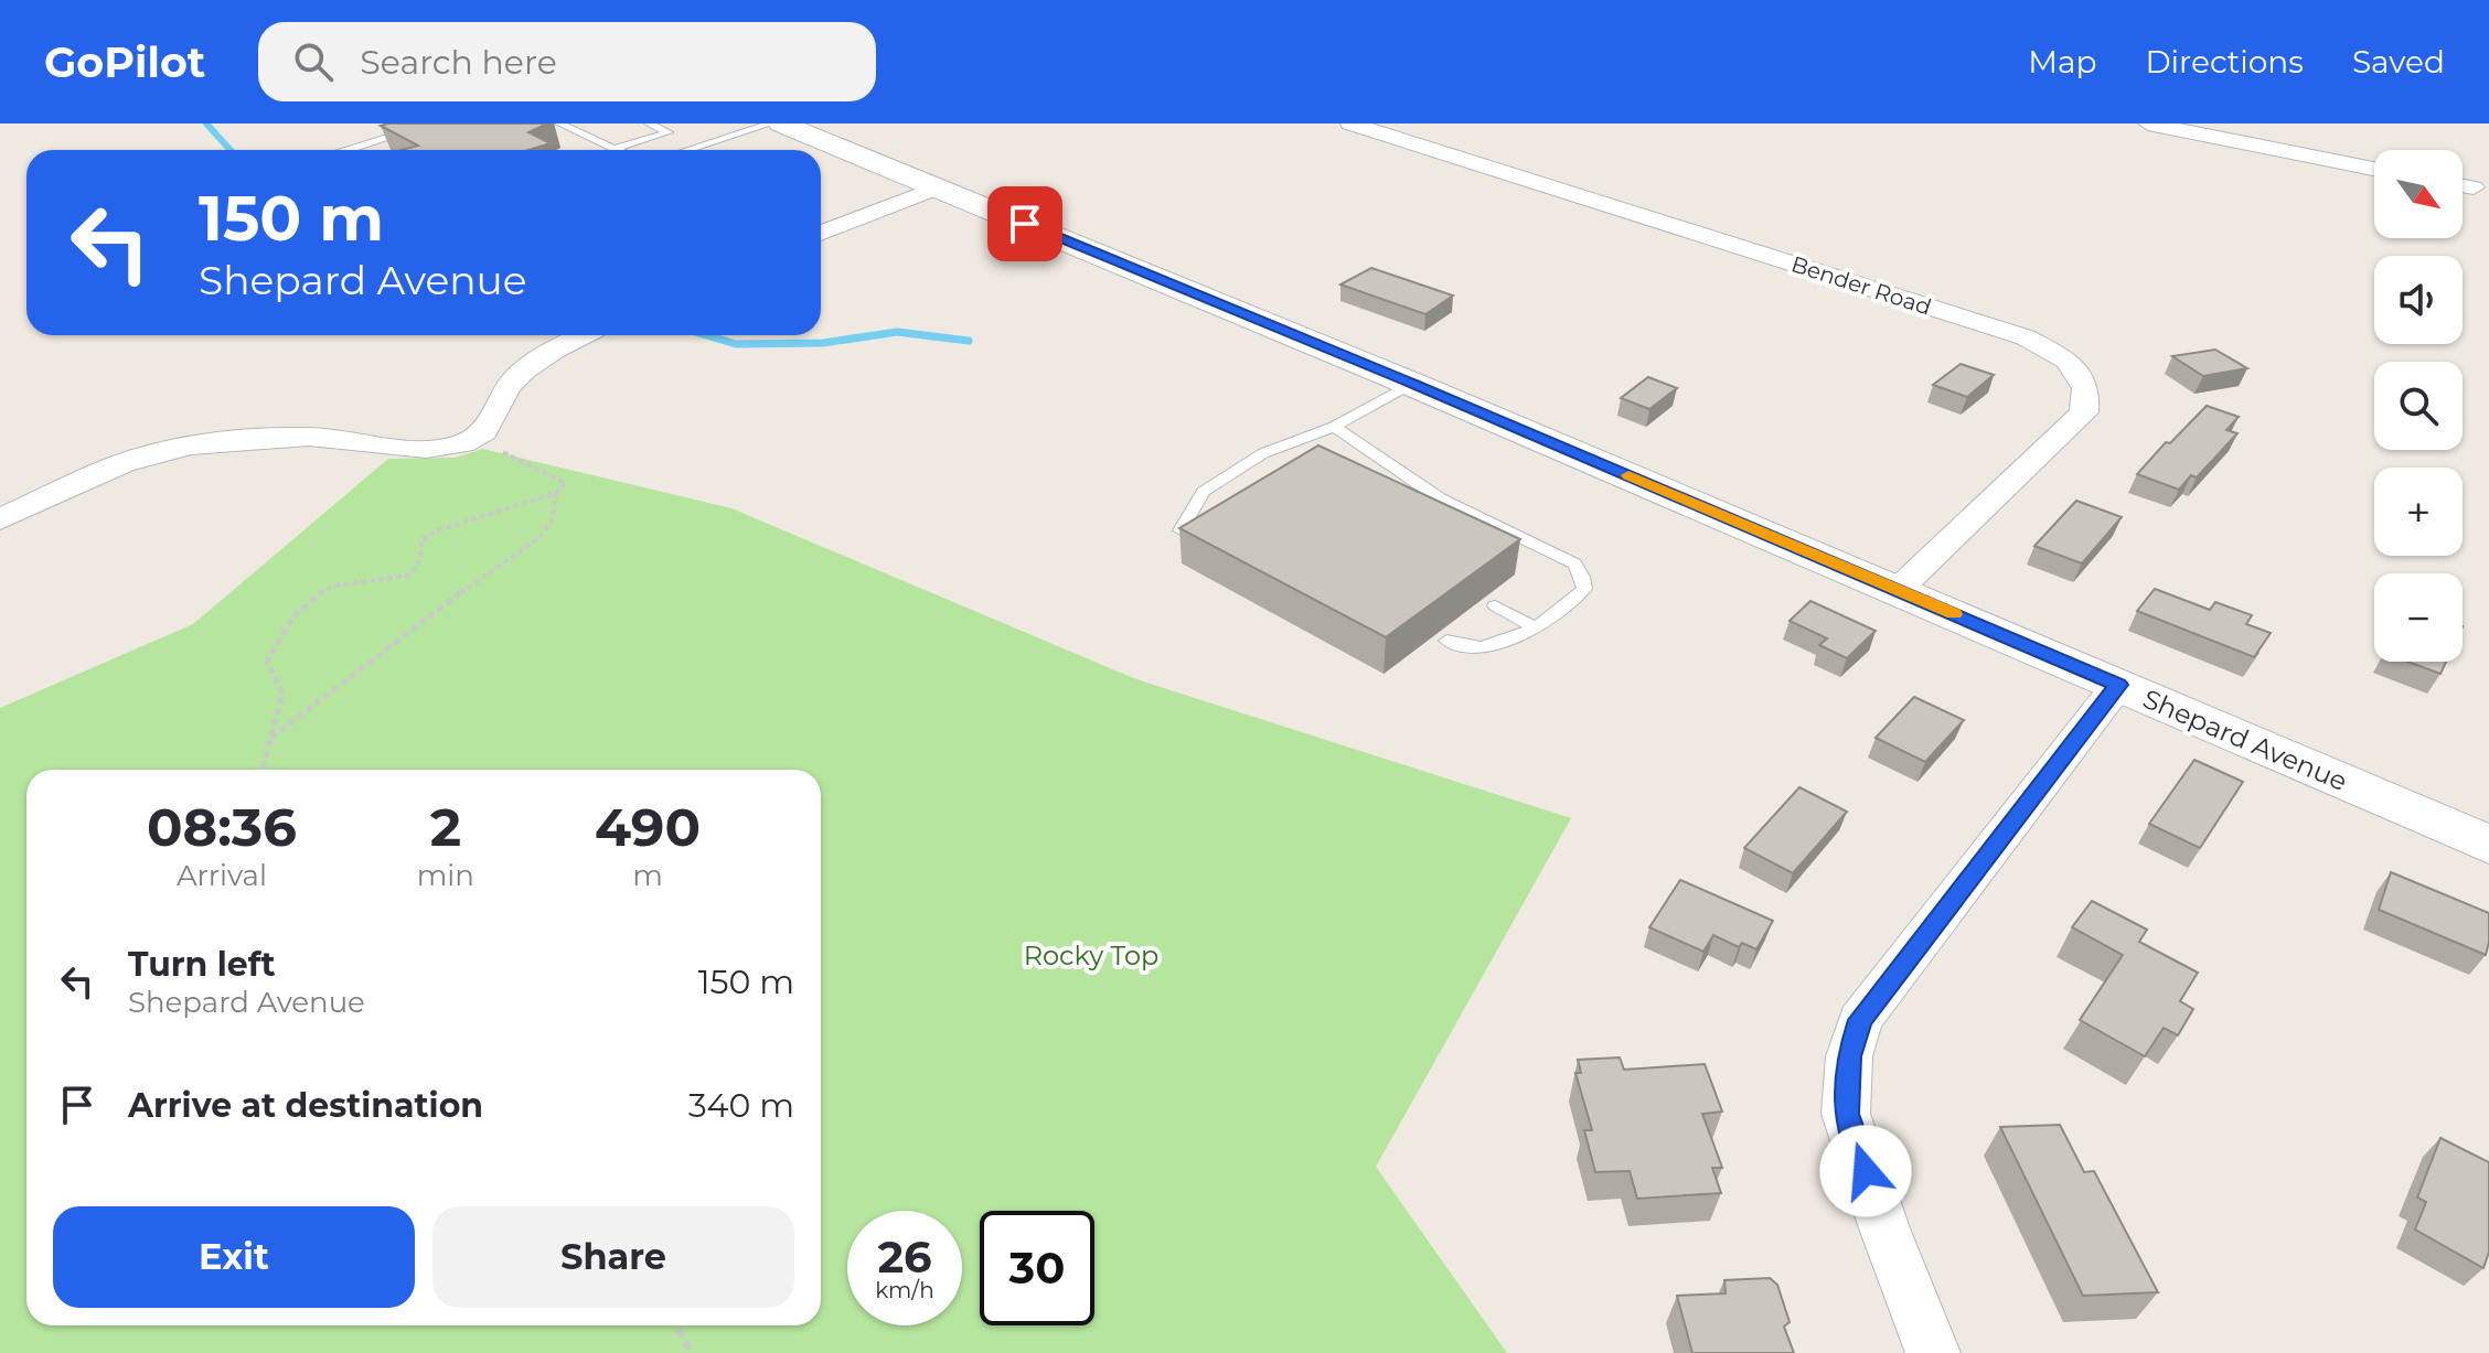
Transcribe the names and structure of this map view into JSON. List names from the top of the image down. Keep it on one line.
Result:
{"streets":{"main road":["Shepard Avenue"],"street":["Bender Road"]},"crossings":[["Bender Road","Shepard Avenue"]],"parks":["Rocky Top"],"north":"bottom right","page":{"header":"GoPilot","search":"Search here","nav":["Map","Directions","Saved"],"map_buttons":["+","−"],"turn":["150 m","Shepard Avenue"],"eta":["08:36","Arrival","2","min","490","m"],"list":[{"name":"Turn left","note":"Shepard Avenue","value":"150 m"},{"name":"Arrive at destination","value":"340 m"}],"buttons":["Exit","Share"],"speed":"26 km/h","limit":"30"}}
